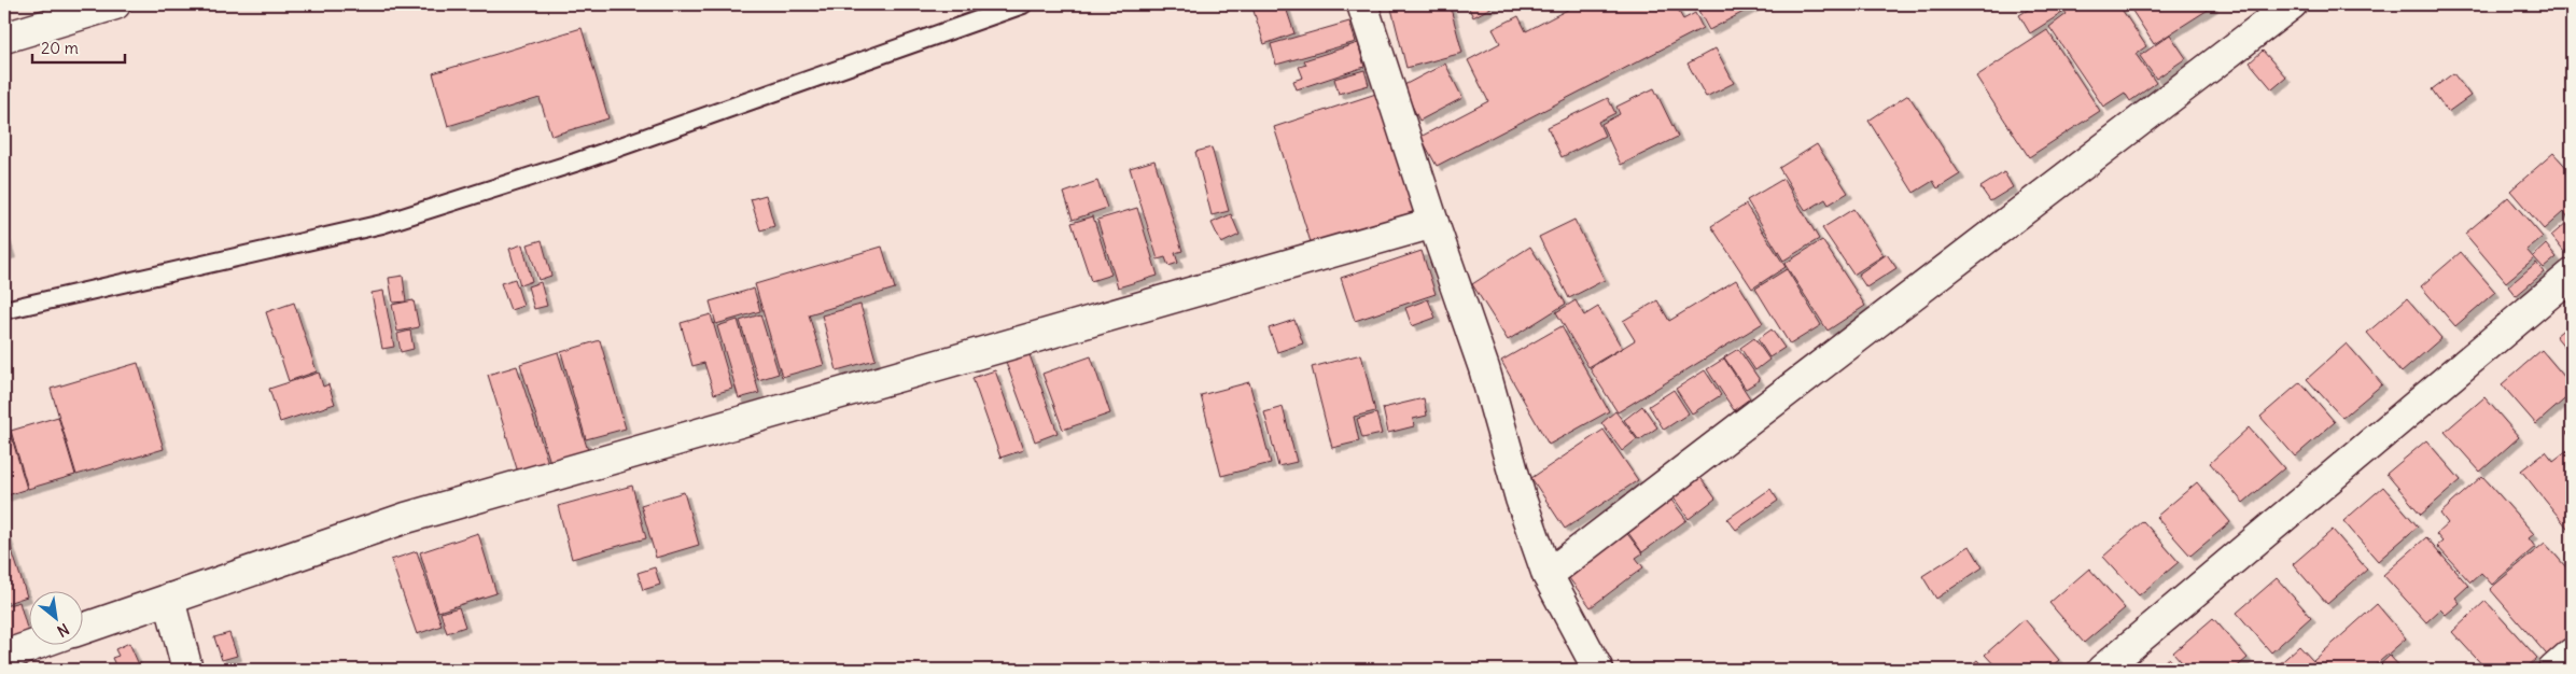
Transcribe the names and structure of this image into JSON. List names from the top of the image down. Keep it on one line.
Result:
{"scale_bar":"20 m","north":"bottom right"}
